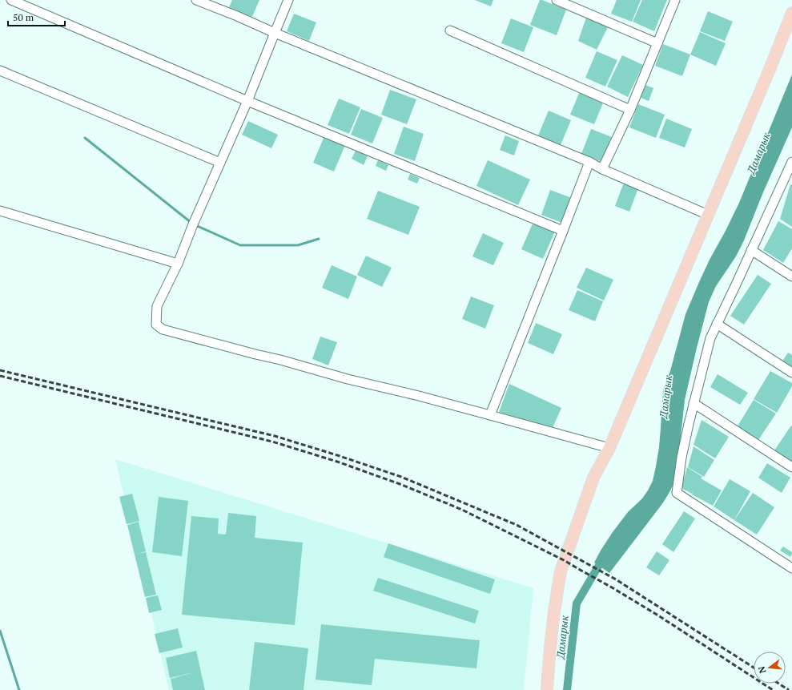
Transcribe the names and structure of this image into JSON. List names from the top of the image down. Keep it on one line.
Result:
{"water":["Дамарык"],"scale_bar":"50 m","north":"left"}
